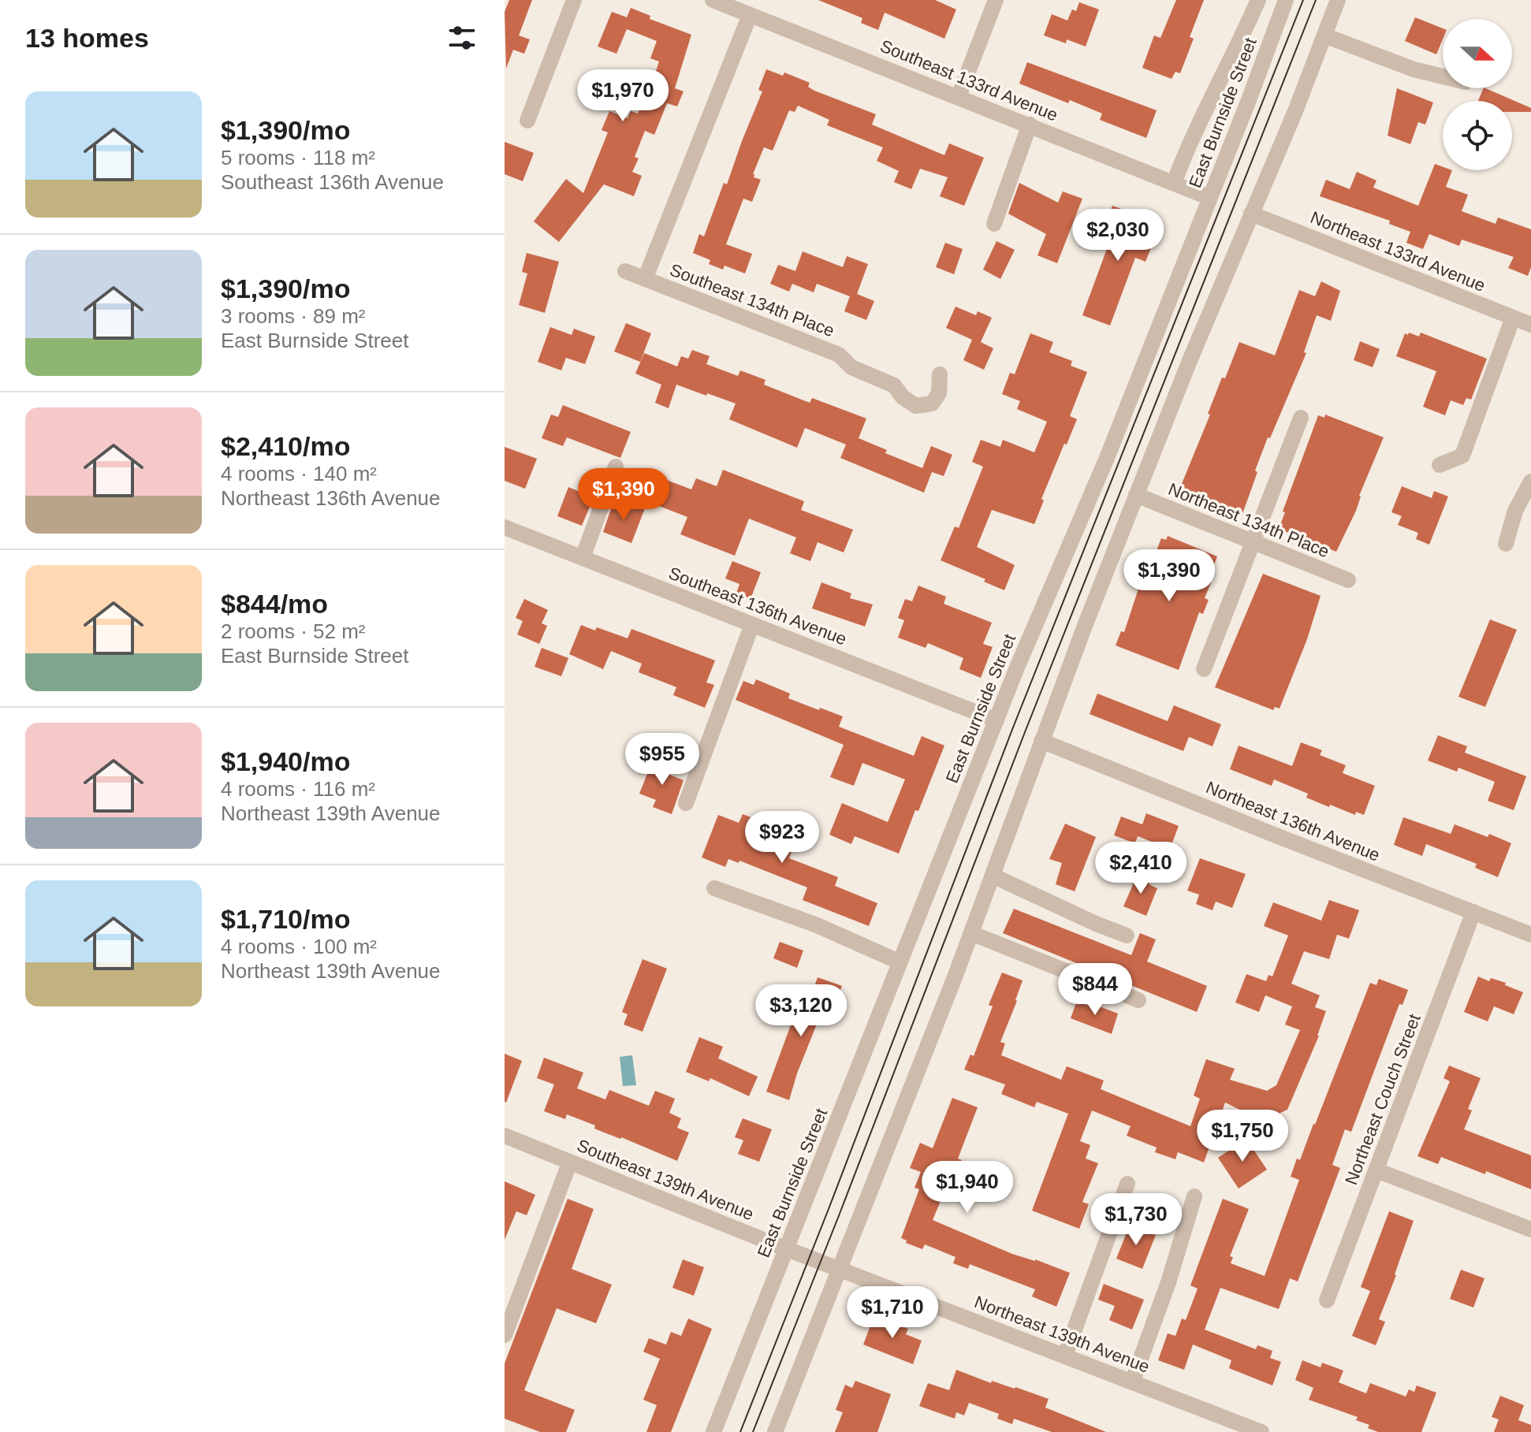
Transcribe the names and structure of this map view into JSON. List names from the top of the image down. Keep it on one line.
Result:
{"streets":{"street":["Southeast 133rd Avenue","East Burnside Street","Northeast 133rd Avenue","Southeast 134th Place","Northeast 134th Place","Southeast 136th Avenue","Northeast 136th Avenue","Northeast Couch Street","Southeast 139th Avenue","Northeast 139th Avenue"]},"crossings":[["Southeast 133rd Avenue","East Burnside Street"],["East Burnside Street","Southeast 136th Avenue"],["East Burnside Street","Southeast 139th Avenue"],["Northeast 136th Avenue","Northeast Couch Street"],["Southeast 139th Avenue","Northeast 139th Avenue"]],"north":"right","page":{"heading":"13 homes","price":["$1,970","$2,030","$1,390","$1,390","$955","$923","$2,410","$844","$3,120","$1,750","$1,940","$1,730","$1,710"],"list":[{"name":"$1,390/mo","note":"5 rooms · 118 m² · Southeast 136th Avenue"},{"name":"$1,390/mo","note":"3 rooms · 89 m² · East Burnside Street"},{"name":"$2,410/mo","note":"4 rooms · 140 m² · Northeast 136th Avenue"},{"name":"$844/mo","note":"2 rooms · 52 m² · East Burnside Street"},{"name":"$1,940/mo","note":"4 rooms · 116 m² · Northeast 139th Avenue"},{"name":"$1,710/mo","note":"4 rooms · 100 m² · Northeast 139th Avenue"}]}}
